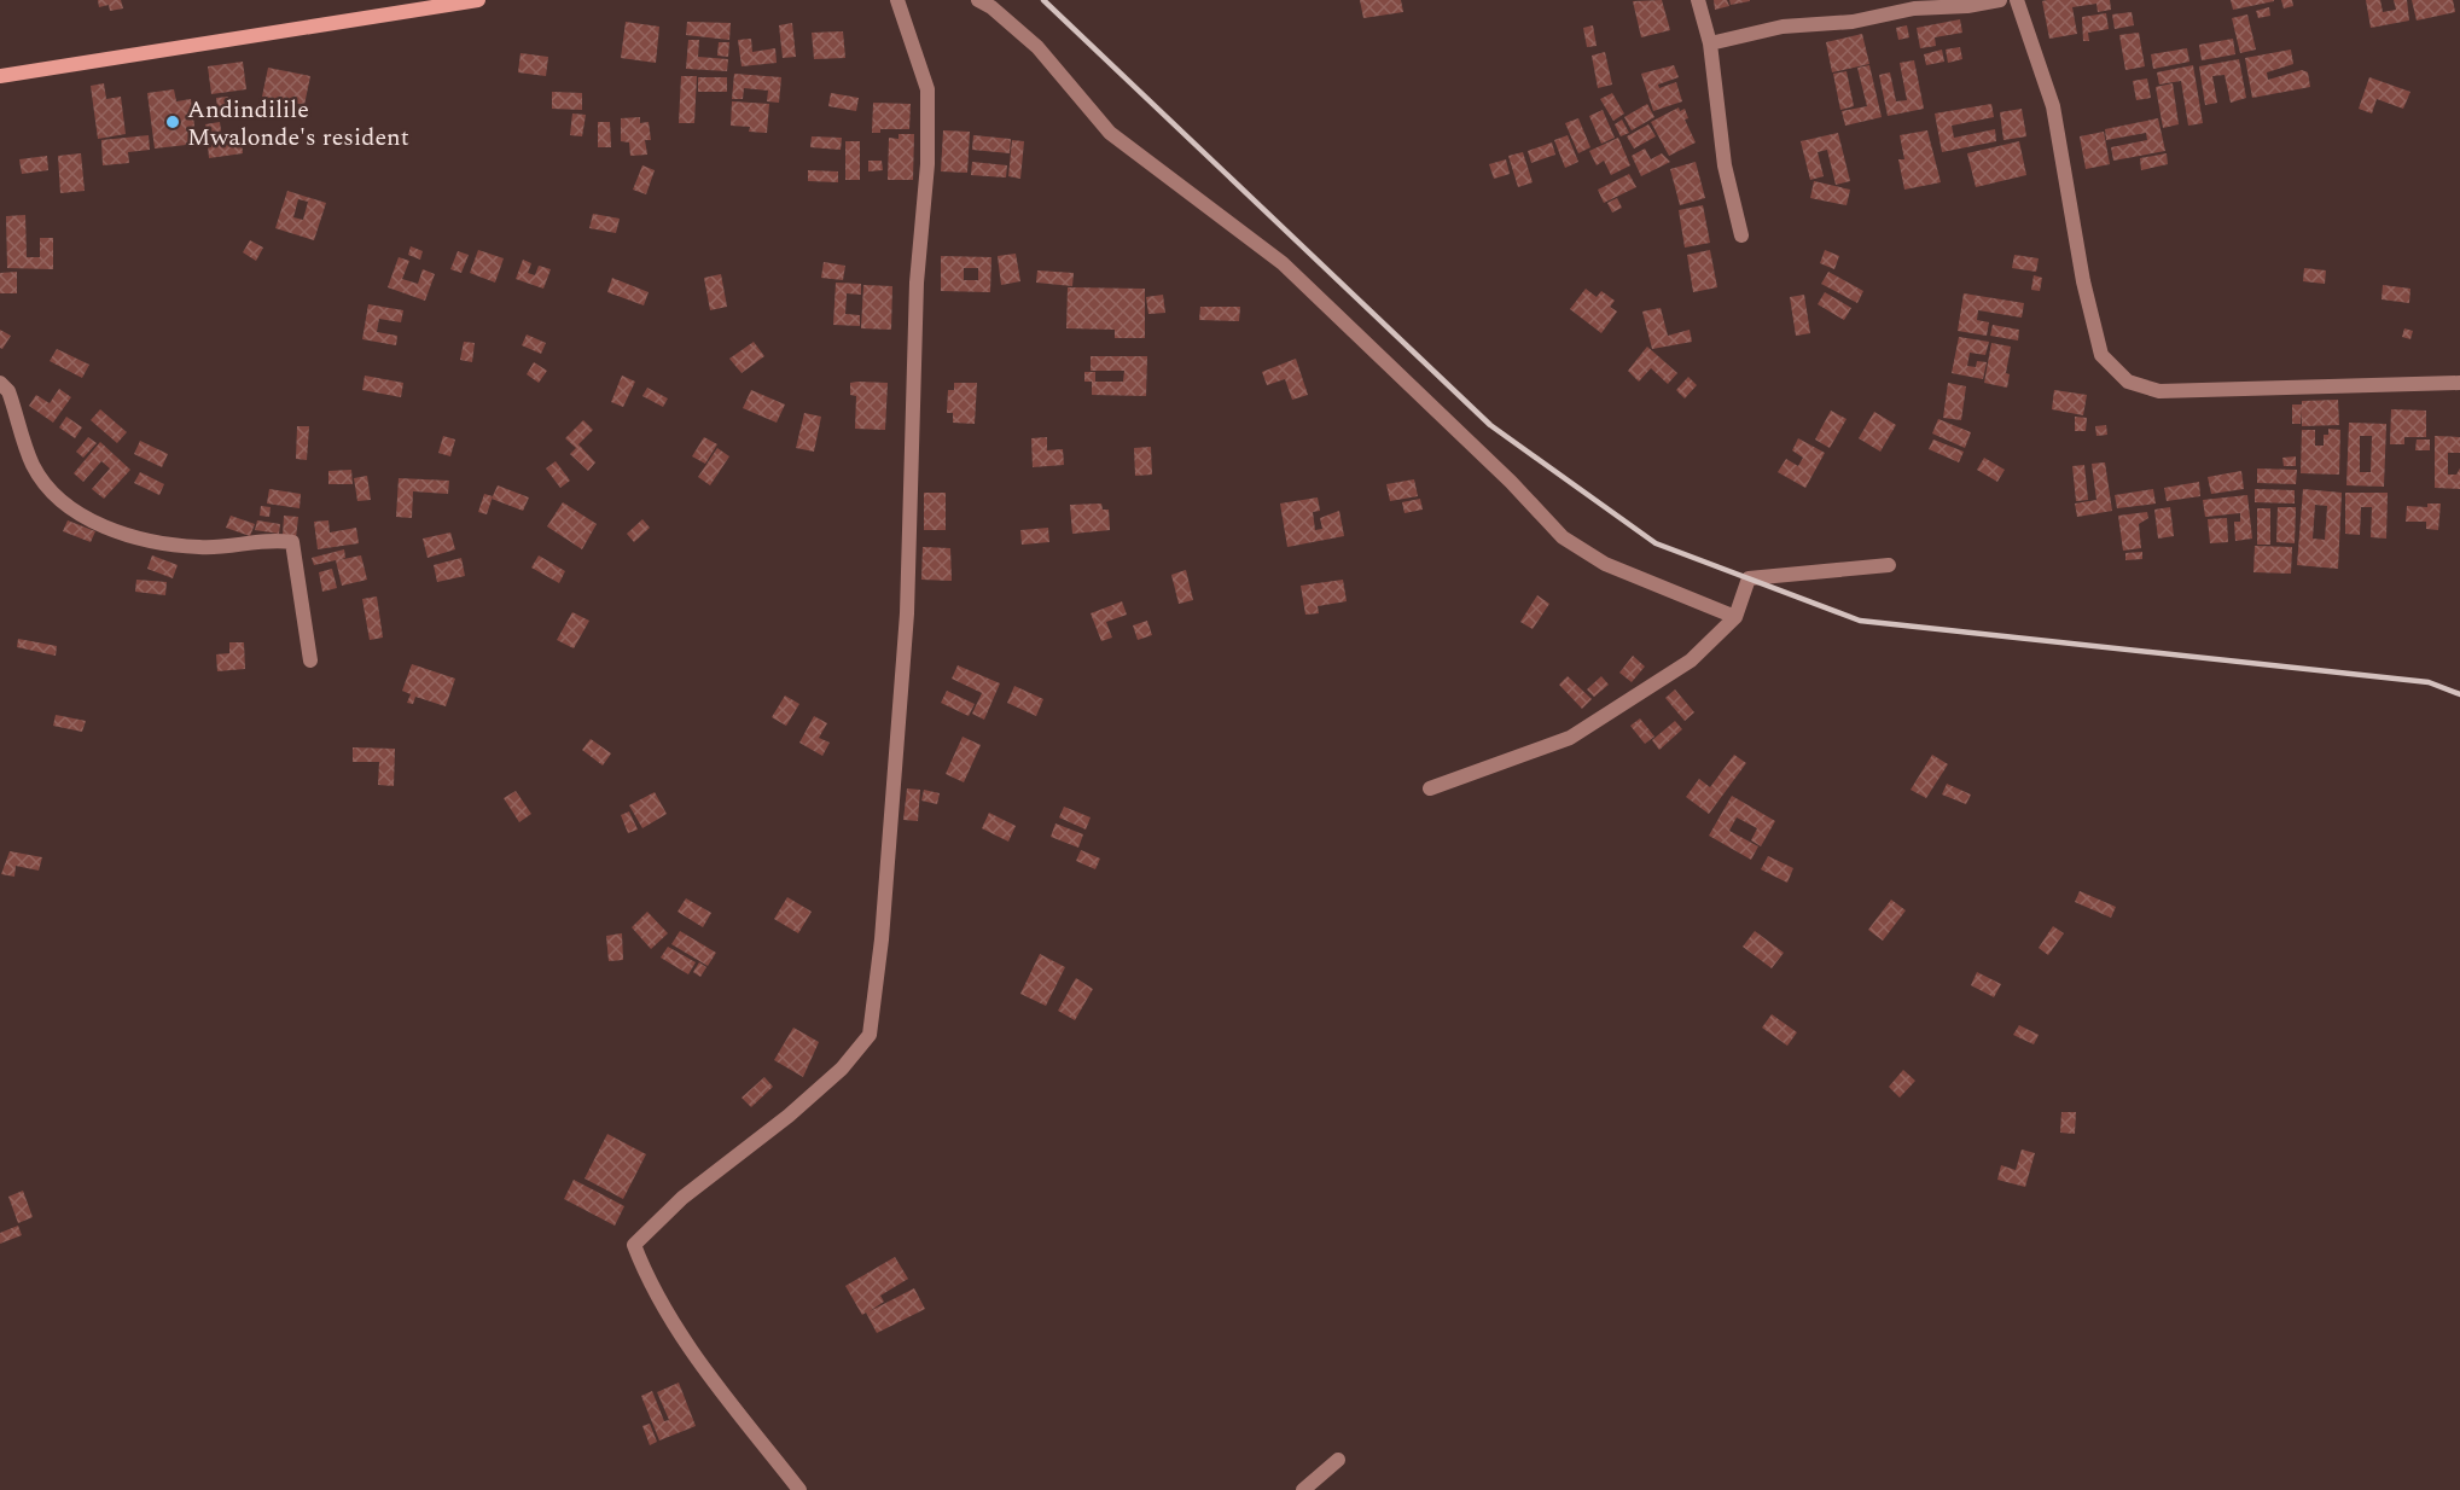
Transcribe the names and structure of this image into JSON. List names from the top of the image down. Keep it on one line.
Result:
{"places":["Andindilile Mwalonde's resident"]}
